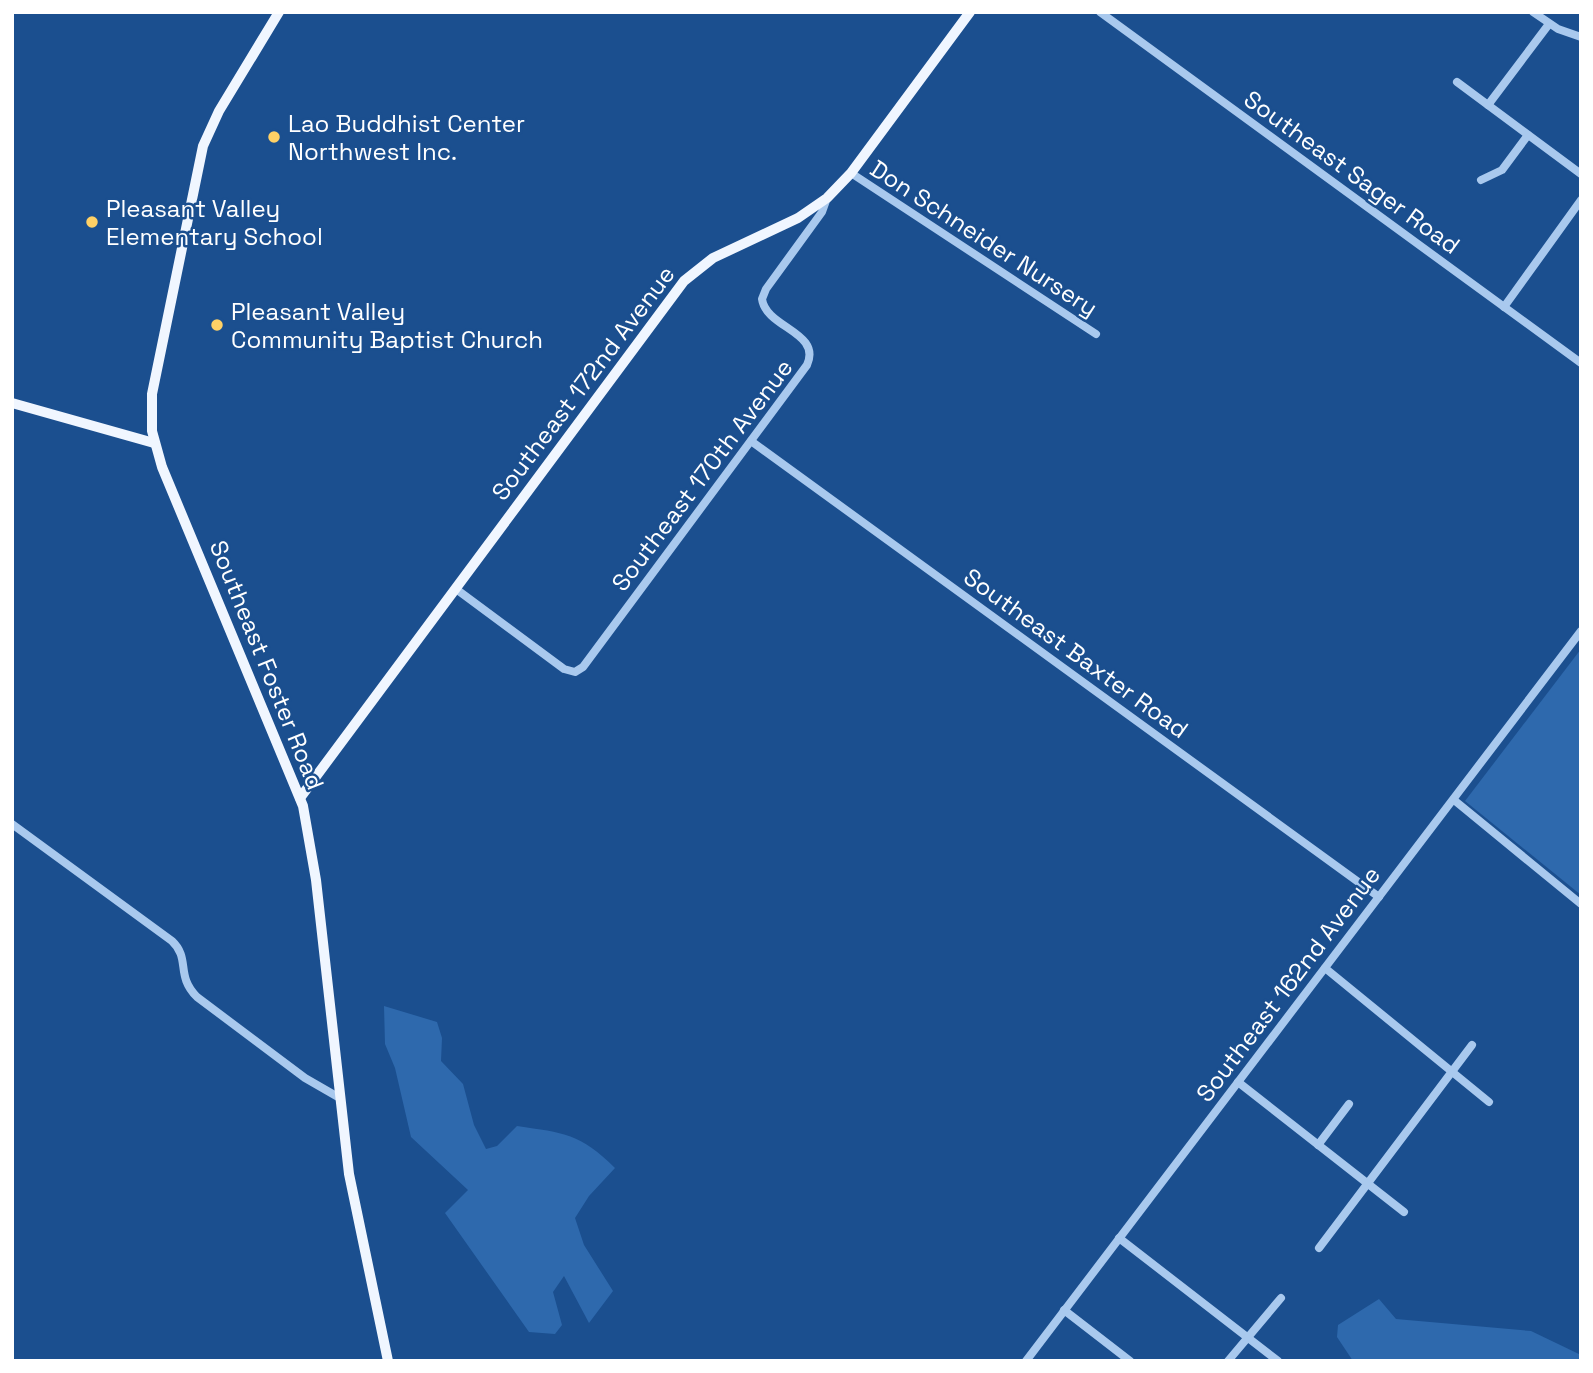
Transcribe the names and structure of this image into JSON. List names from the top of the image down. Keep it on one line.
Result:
{"streets":{"main road":["Southeast 172nd Avenue","Southeast Foster Road"],"street":["Southeast Sager Road","Don Schneider Nursery","Southeast 170th Avenue","Southeast Baxter Road","Southeast 162nd Avenue"]},"crossings":[["Don Schneider Nursery","Southeast 172nd Avenue"],["Southeast 172nd Avenue","Southeast 170th Avenue"],["Southeast 172nd Avenue","Southeast Foster Road"],["Southeast 170th Avenue","Southeast Baxter Road"],["Southeast Baxter Road","Southeast 162nd Avenue"]],"places":["Lao Buddhist Center Northwest Inc.","Pleasant Valley Elementary School","Pleasant Valley Community Baptist Church"]}
